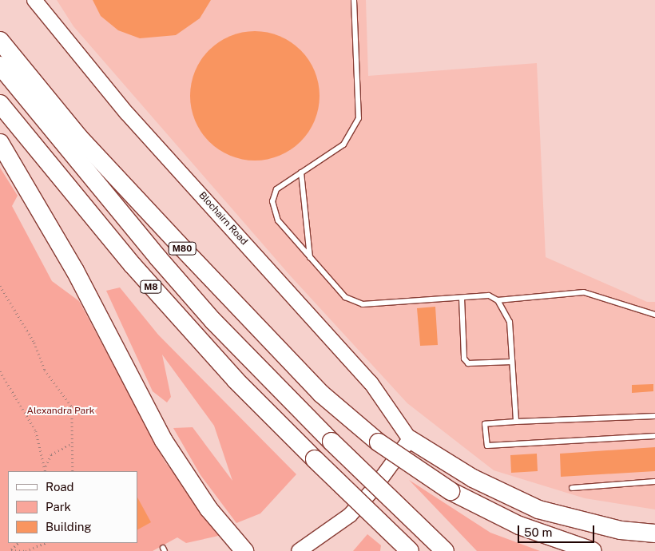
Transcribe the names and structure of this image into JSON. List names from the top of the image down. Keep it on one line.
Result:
{"streets":{"highway":["M80","M8"],"street":["Blochairn Road"]},"parks":["Alexandra Park"],"legend":["Road","Park","Building"],"scale_bar":"50 m"}
